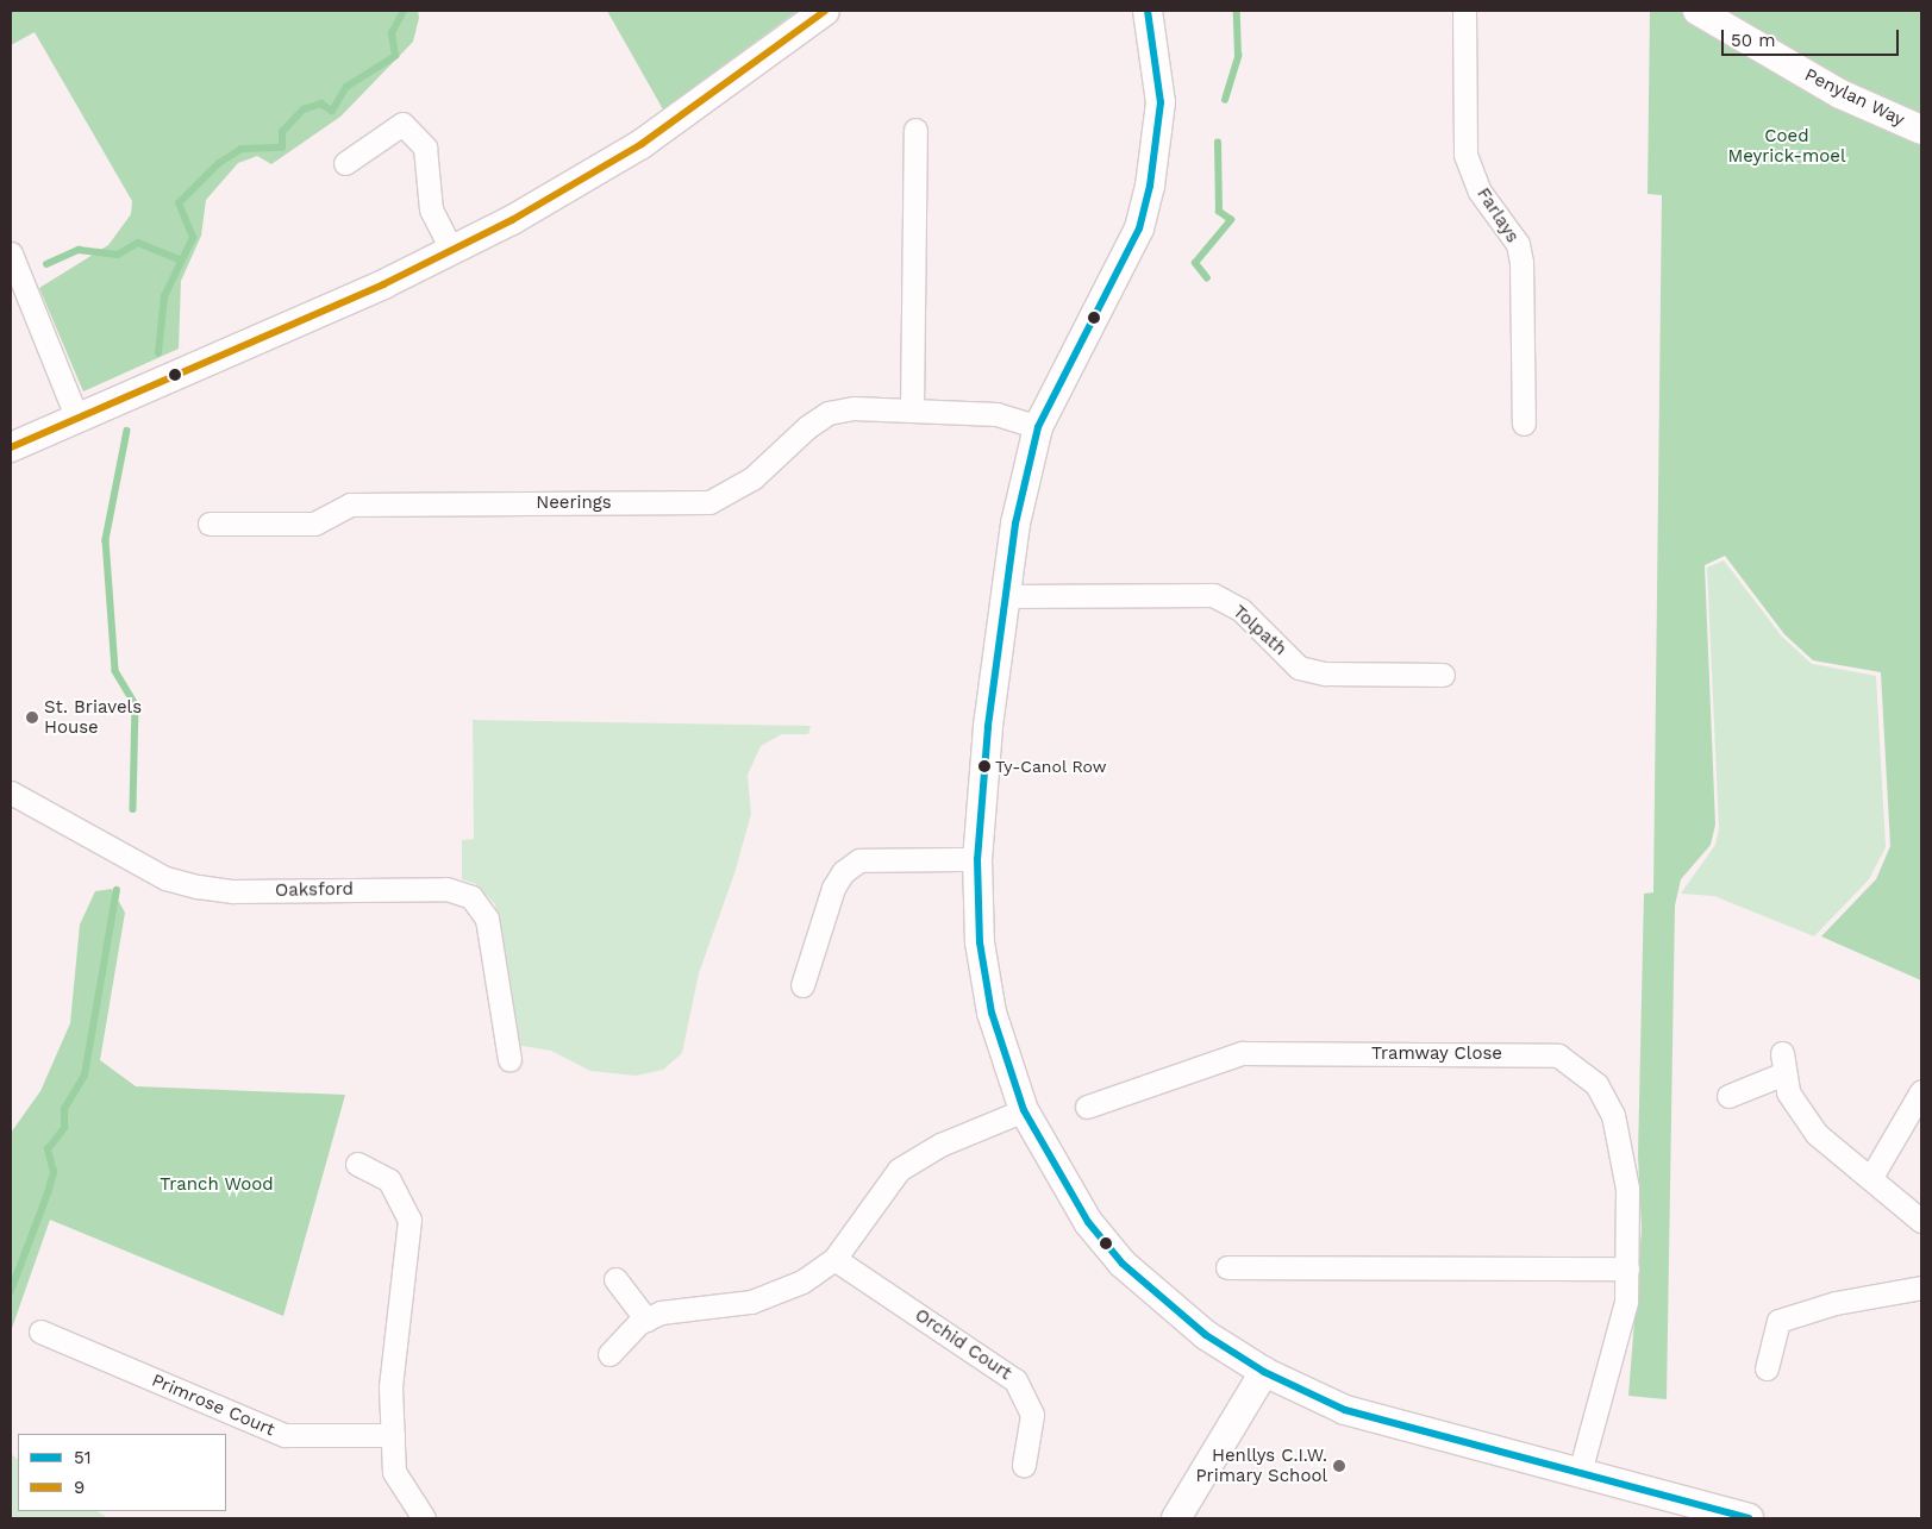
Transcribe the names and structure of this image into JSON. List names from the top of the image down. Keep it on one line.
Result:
{"streets":{"street":["Penylan Way","Farlays","Neerings","Tolpath","Oaksford","Tramway Close","Orchid Court","Primrose Court"]},"parks":["Coed Meyrick-moel","Tranch Wood"],"places":["St. Briavels House","Ty-Canol Row","Henllys C.I.W. Primary School"],"lines":["transit line 51","transit line 9"],"legend":["51","9"],"scale_bar":"50 m"}
